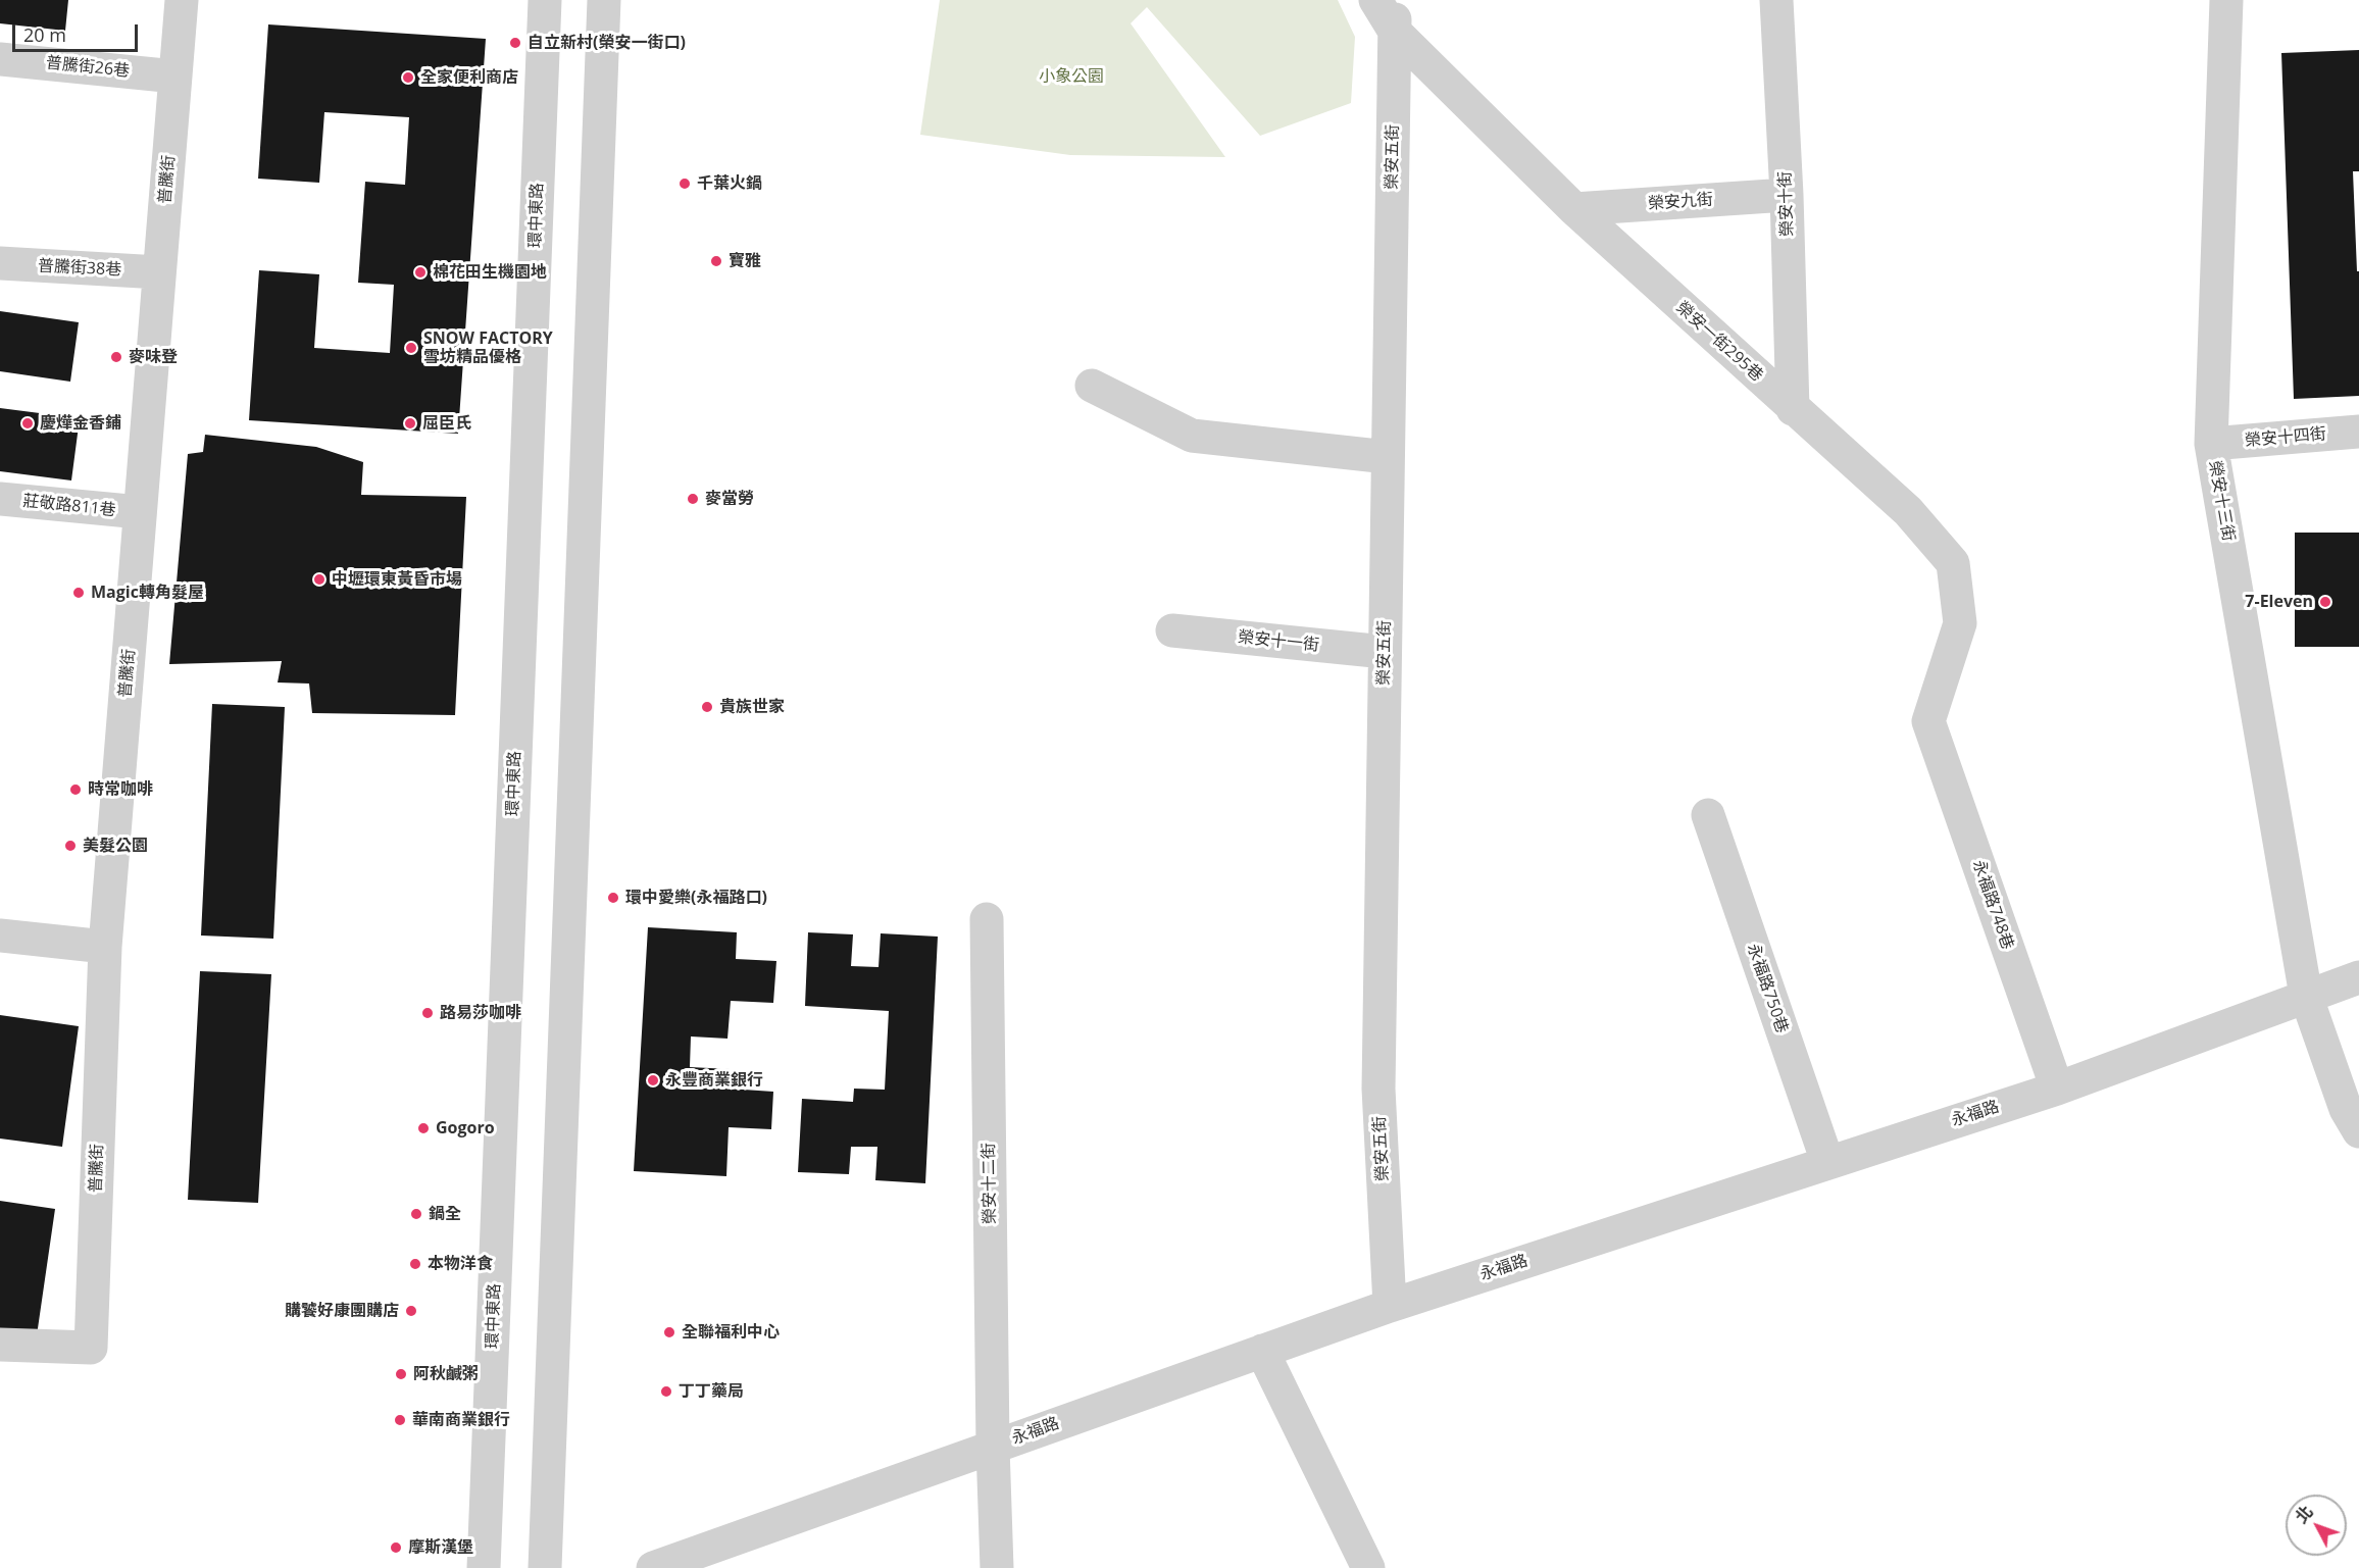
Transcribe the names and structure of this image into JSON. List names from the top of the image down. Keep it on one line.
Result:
{"streets":{"street":["普騰街26巷","榮安五街","普騰街","榮安九街","榮安十街","環中東路","普騰街38巷","榮安一街295巷","榮安十四街","榮安十三街","莊敬路811巷","榮安十一街","永福路748巷","永福路750巷","永福路","榮安十二街"]},"crossings":[["普騰街26巷","普騰街"],["榮安五街","榮安一街295巷"],["榮安五街","榮安十一街"],["榮安五街","永福路"],["普騰街","普騰街38巷"],["普騰街","莊敬路811巷"],["榮安九街","榮安十街"],["榮安九街","榮安一街295巷"],["榮安十街","榮安一街295巷"],["榮安一街295巷","永福路748巷"],["榮安十四街","榮安十三街"],["榮安十三街","永福路"],["永福路748巷","永福路"],["永福路750巷","永福路"],["永福路","榮安十二街"]],"parks":["小象公園"],"places":["自立新村(榮安一街口)","全家便利商店","千葉火鍋","寶雅","棉花田生機園地","SNOW FACTORY 雪坊精品優格","麥味登","慶燁金香鋪","屈臣氏","麥當勞","中壢環東黃昏市場","Magic轉角髮屋","7-Eleven","貴族世家","時常咖啡","美髮公園","環中愛樂(永福路口)","路易莎咖啡","永豐商業銀行","Gogoro","鍋全","本物洋食","購饕好康團購店","全聯福利中心","阿秋鹹粥","丁丁藥局","華南商業銀行","摩斯漢堡"],"scale_bar":"20 m","north":"top left"}
